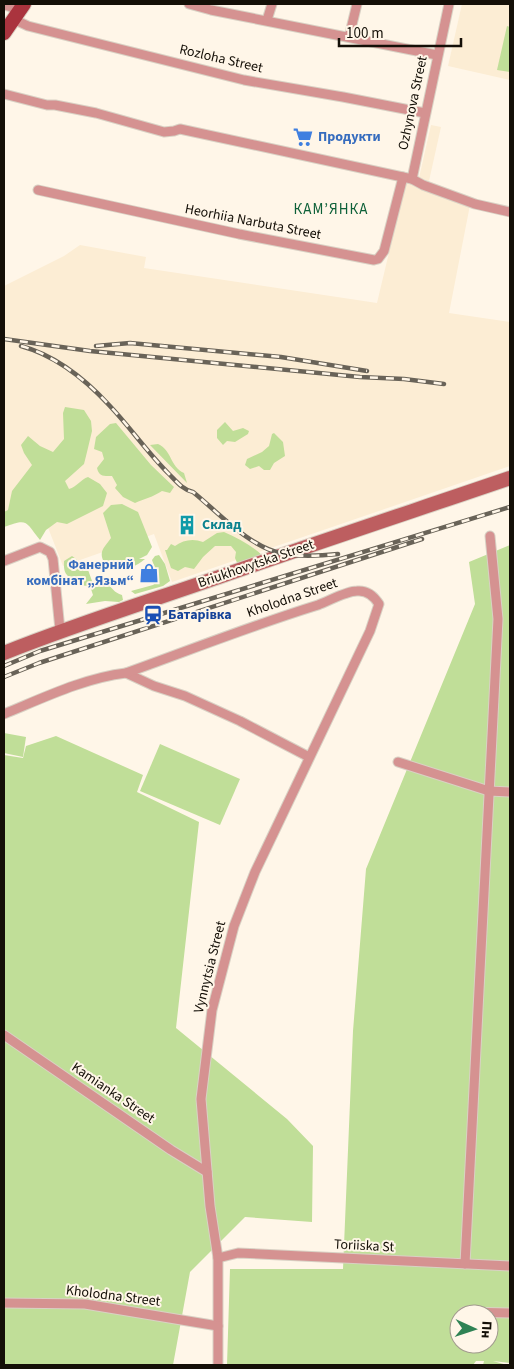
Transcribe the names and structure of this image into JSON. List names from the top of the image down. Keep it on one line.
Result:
{"streets":{"main road":["Briukhovytska Street"],"street":["Rozloha Street","Ozhynova Street","Heorhiia Narbuta Street","Kholodna Street","Vynnytsia Street","Kamianka Street","Toriiska St"]},"crossings":[["Rozloha Street","Ozhynova Street"],["Ozhynova Street","Heorhiia Narbuta Street"],["Kholodna Street","Vynnytsia Street"],["Vynnytsia Street","Kamianka Street"],["Vynnytsia Street","Toriiska St"]],"districts":["КАМ’ЯНКА"],"places":{"supermarket":["Продукти"],"building":["Склад"],"shop":["Фанерний комбінат „Язьм“"],"station":["Батарівка"]},"scale_bar":"100 m","north":"right"}
